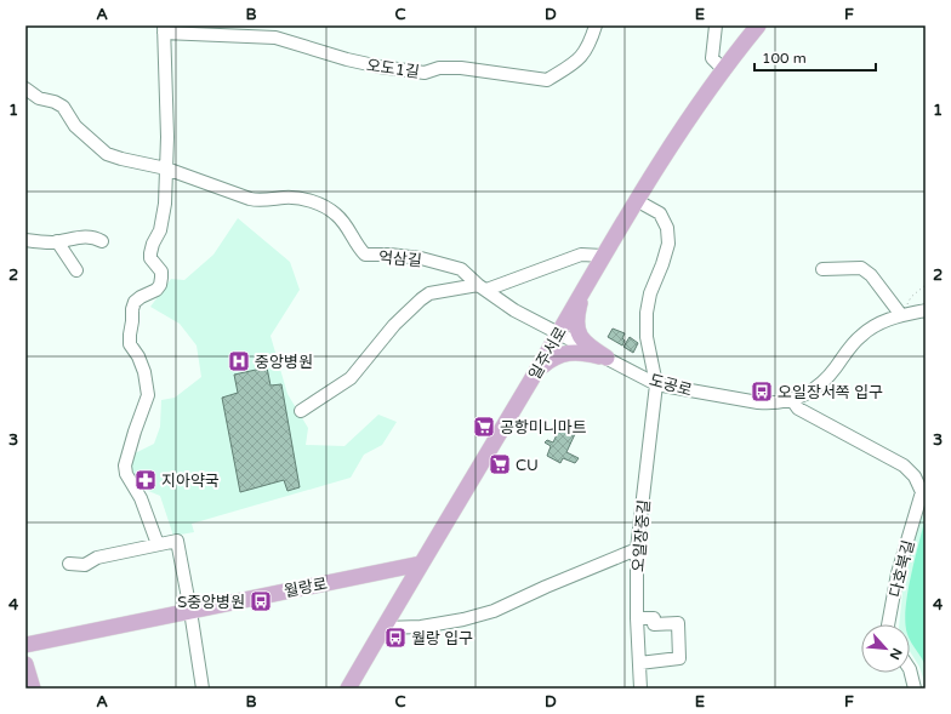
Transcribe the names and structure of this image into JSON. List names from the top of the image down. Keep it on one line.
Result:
{"streets":{"main road":["일주서로","월랑로"],"street":["오도1길","억삼길","도공로","오일장중길","다호북길"]},"crossings":[["억삼길","일주서로"],["억삼길","도공로"],["일주서로","도공로"],["일주서로","오일장중길"],["일주서로","월랑로"],["도공로","오일장중길"],["도공로","다호북길"]],"places":{"hospital":["중앙병원"],"bus stop":["오일장서쪽 입구","S중앙병원","월랑 입구"],"supermarket":["공항미니마트","CU"],"pharmacy":["지아약국"]},"scale_bar":"100 m","north":"bottom right","grid":{"columns":["A","B","C","D","E","F"],"rows":["1","2","3","4"]}}
